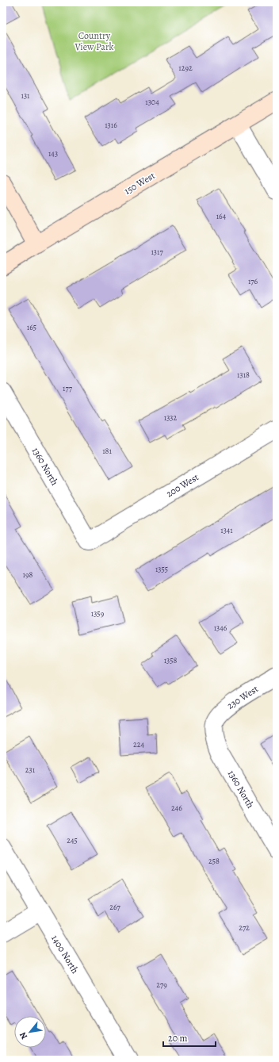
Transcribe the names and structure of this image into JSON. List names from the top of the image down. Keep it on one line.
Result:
{"streets":{"street":["150 West","1360 North","200 West","230 West","1400 North"]},"crossings":[["1360 North","200 West"],["1360 North","230 West"]],"parks":["Country View Park"],"house_numbers":["1292","131","1304","1316","143","164","1317","176","165","1318","177","1332","181","1341","1355","198","1359","1346","1358","224","231","246","245","258","267","272","279"],"scale_bar":"20 m","north":"bottom left"}
